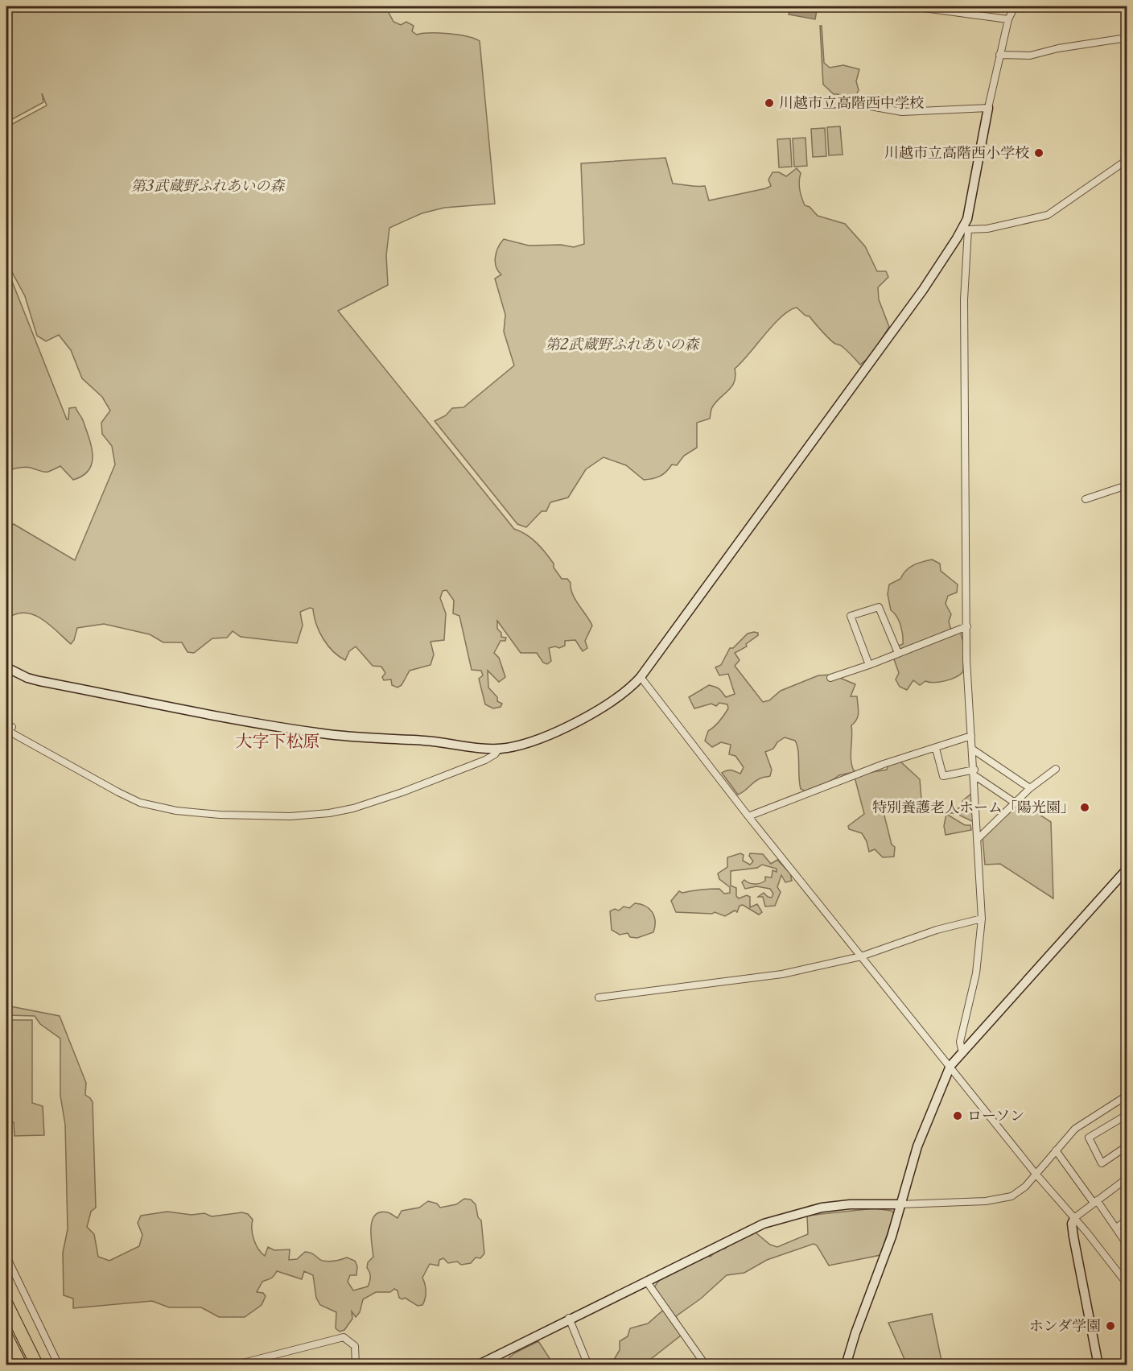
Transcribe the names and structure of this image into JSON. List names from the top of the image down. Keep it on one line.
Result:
{"districts":["大字下松原"],"parks":["第3武蔵野ふれあいの森","第2武蔵野ふれあいの森"],"places":["川越市立高階西中学校","川越市立高階西小学校","特別養護老人ホーム「陽光園」","ローソン","ホンダ学園"]}
